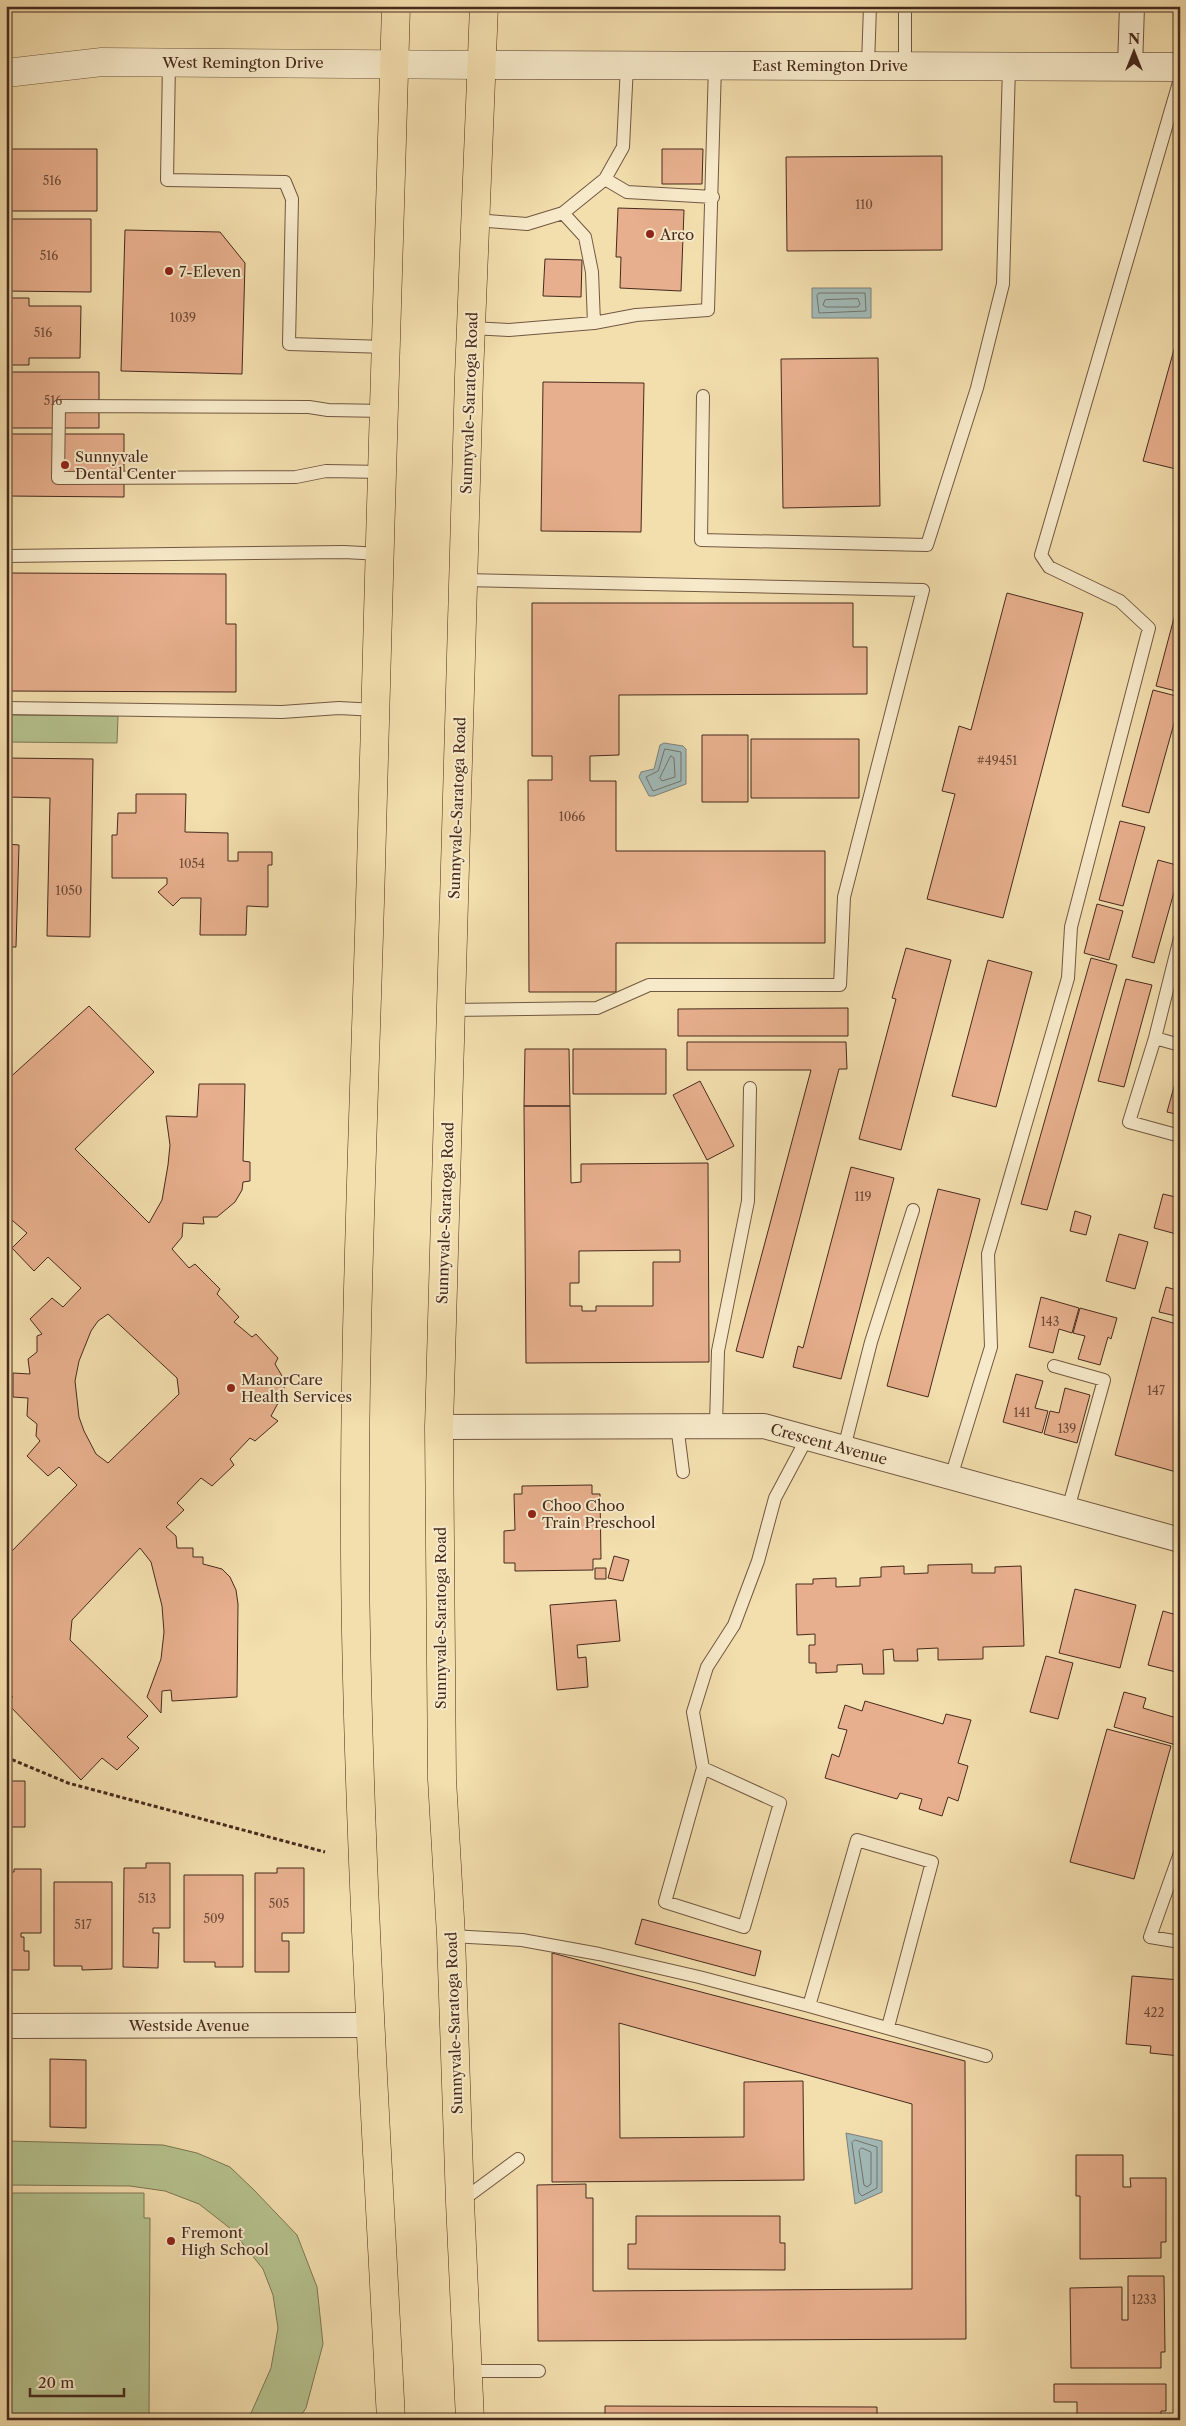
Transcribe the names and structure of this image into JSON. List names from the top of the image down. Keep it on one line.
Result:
{"streets":{"main road":["West Remington Drive","East Remington Drive","Sunnyvale-Saratoga Road"],"street":["Crescent Avenue","Westside Avenue"]},"crossings":[["West Remington Drive","East Remington Drive"],["West Remington Drive","Sunnyvale-Saratoga Road"],["East Remington Drive","Sunnyvale-Saratoga Road"],["Sunnyvale-Saratoga Road","Crescent Avenue"]],"places":["Arco","7-Eleven","Sunnyvale Dental Center","ManorCare Health Services","Choo Choo Train Preschool","Fremont High School"],"house_numbers":["516","110","516","1039","516","516","#49451","1066","1054","1050","119","143","147","141","139","513","505","509","517","422","1233"],"scale_bar":"20 m","north":"top"}
